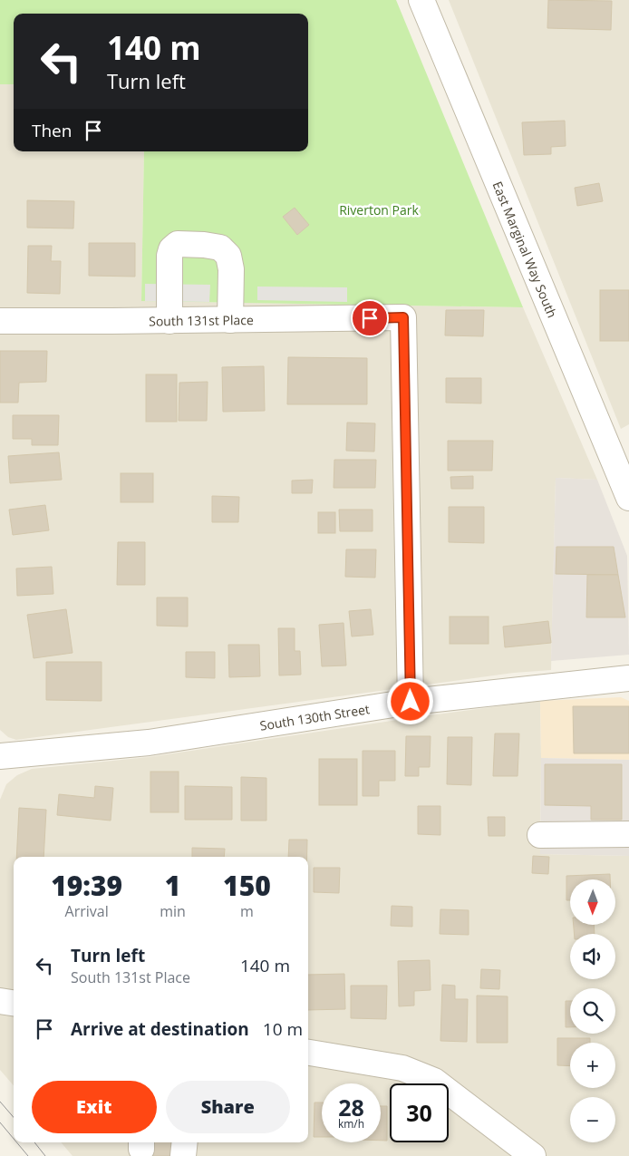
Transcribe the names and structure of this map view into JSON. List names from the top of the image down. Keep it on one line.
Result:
{"streets":{"street":["East Marginal Way South","South 131st Place","South 130th Street"]},"crossings":[["South 131st Place","South 130th Street"]],"parks":["Riverton Park"],"north":"bottom","page":{"turn":["140 m","Turn left"],"then":"Then","eta":["19:39","Arrival","1","min","150","m"],"map_buttons":["+","−"],"list":[{"name":"Turn left","note":"South 131st Place","value":"140 m"},{"name":"Arrive at destination","value":"10 m"}],"buttons":["Exit","Share"],"speed":"28 km/h","limit":"30"}}
